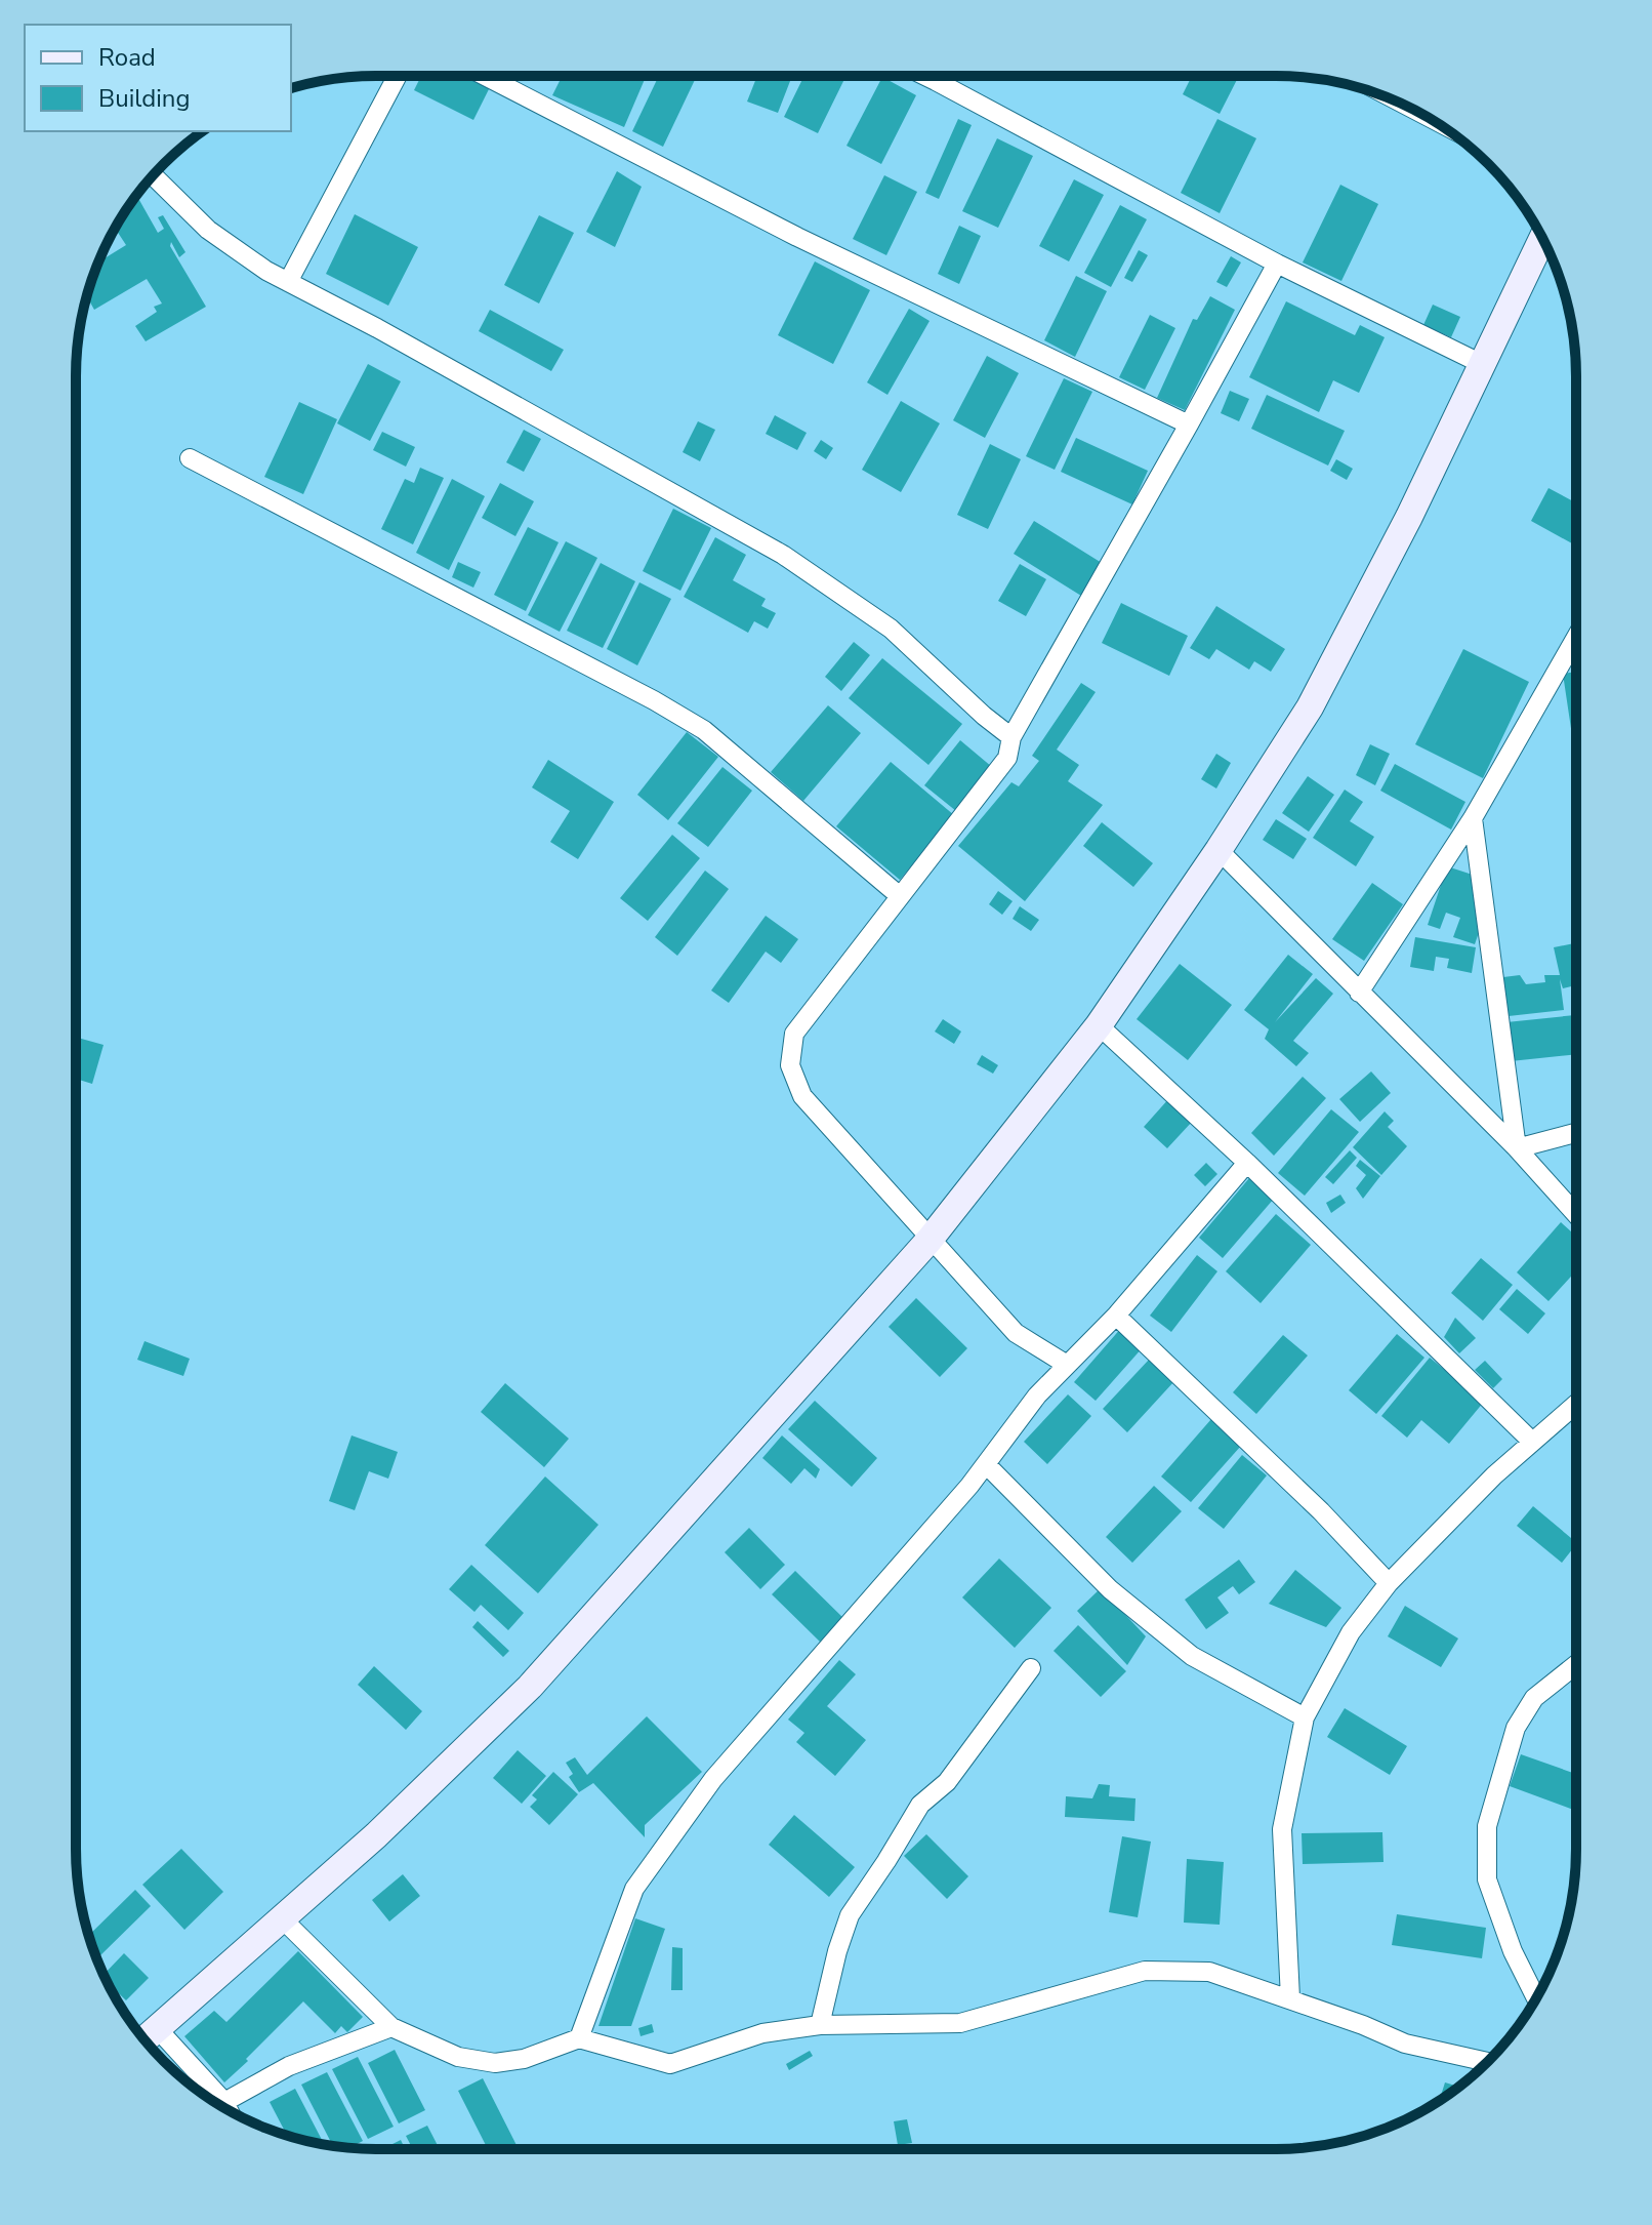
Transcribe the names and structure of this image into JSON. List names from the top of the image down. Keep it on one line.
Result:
{"legend":["Road","Building"]}
